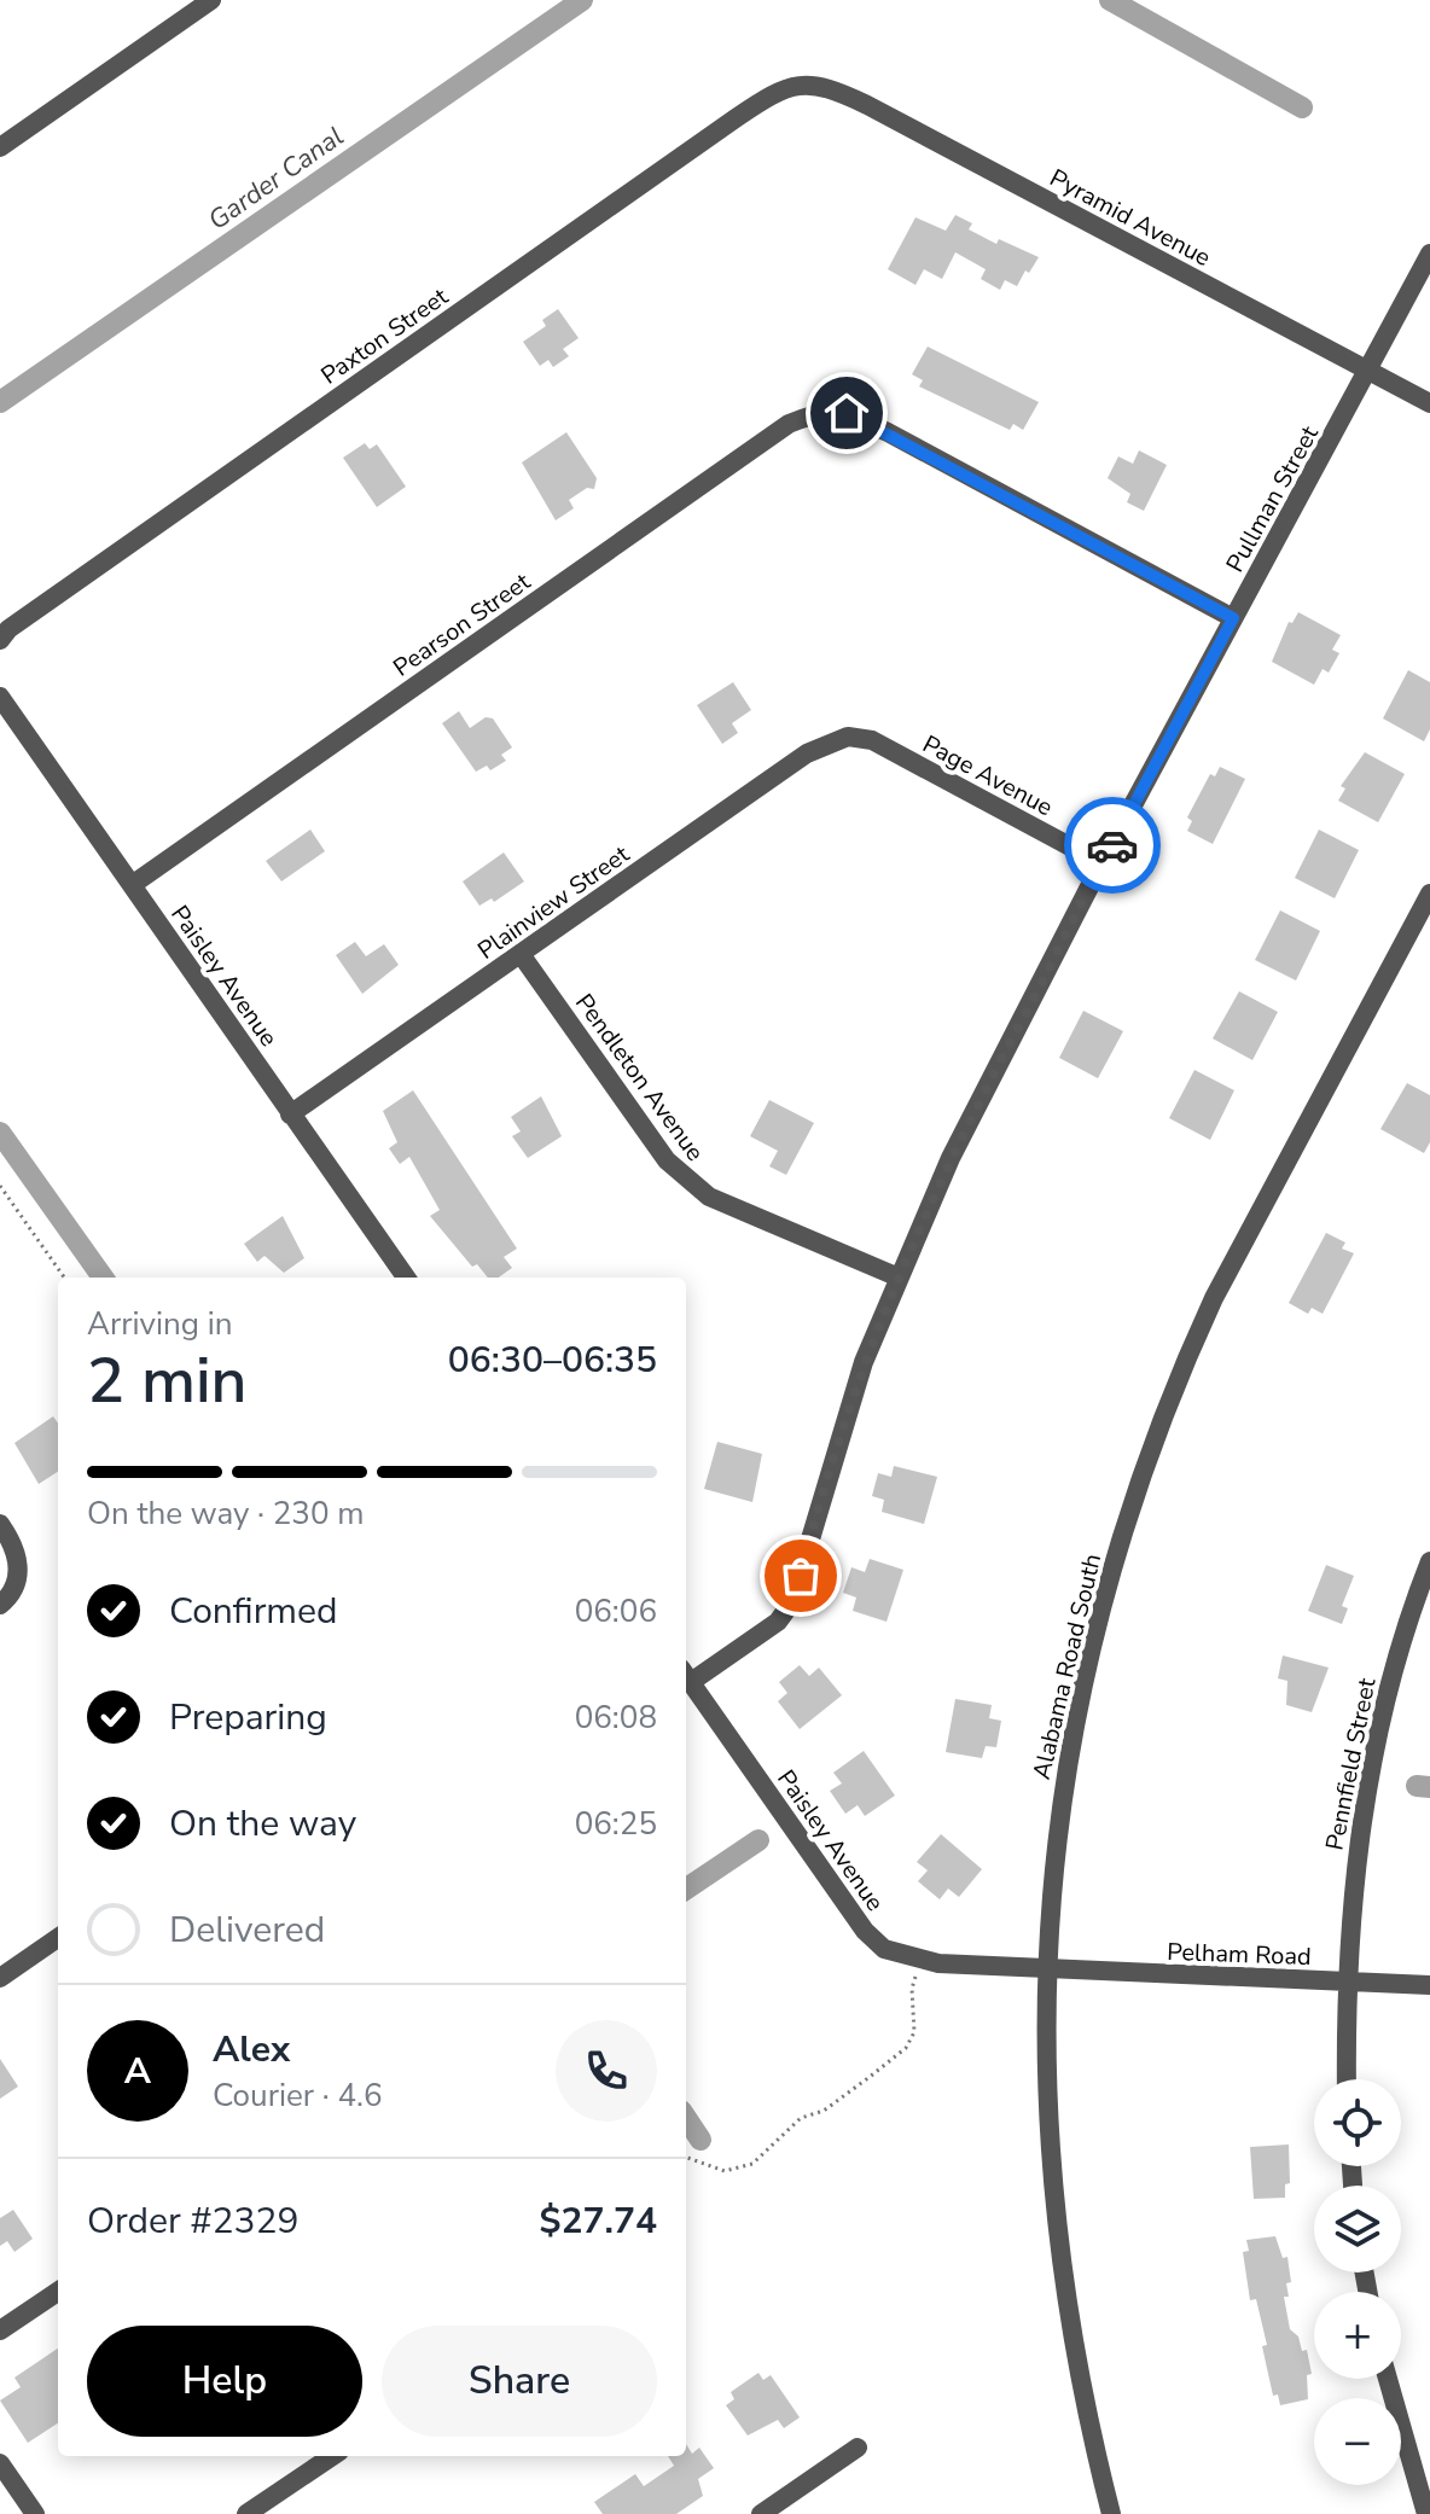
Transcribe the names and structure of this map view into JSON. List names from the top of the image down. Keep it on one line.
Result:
{"streets":{"street":["Pyramid Avenue","Paxton Street","Pullman Street","Pearson Street","Page Avenue","Plainview Street","Paisley Avenue","Pendleton Avenue","Alabama Road South","Pennfield Street","Pelham Road"]},"crossings":[["Pyramid Avenue","Paxton Street"],["Pyramid Avenue","Pullman Street"],["Pullman Street","Pearson Street"],["Pullman Street","Page Avenue"],["Pullman Street","Paisley Avenue"],["Pullman Street","Pendleton Avenue"],["Pearson Street","Paisley Avenue"],["Page Avenue","Plainview Street"],["Plainview Street","Paisley Avenue"],["Plainview Street","Pendleton Avenue"],["Paisley Avenue","Alabama Road South"],["Paisley Avenue","Pelham Road"],["Alabama Road South","Pelham Road"],["Pennfield Street","Pelham Road"]],"water":["Garder Canal"],"page":{"heading":["2 min","Arriving in","06:30–06:35"],"panel":["Alex","Courier · 4.6","Order #2329","$27.74"],"bar":"On the way · 230 m","list":[["Confirmed","06:06"],["Preparing","06:08"],["On the way","06:25"],"Delivered"],"round":"A","map_buttons":["+","−"],"buttons":["Help","Share"]}}
